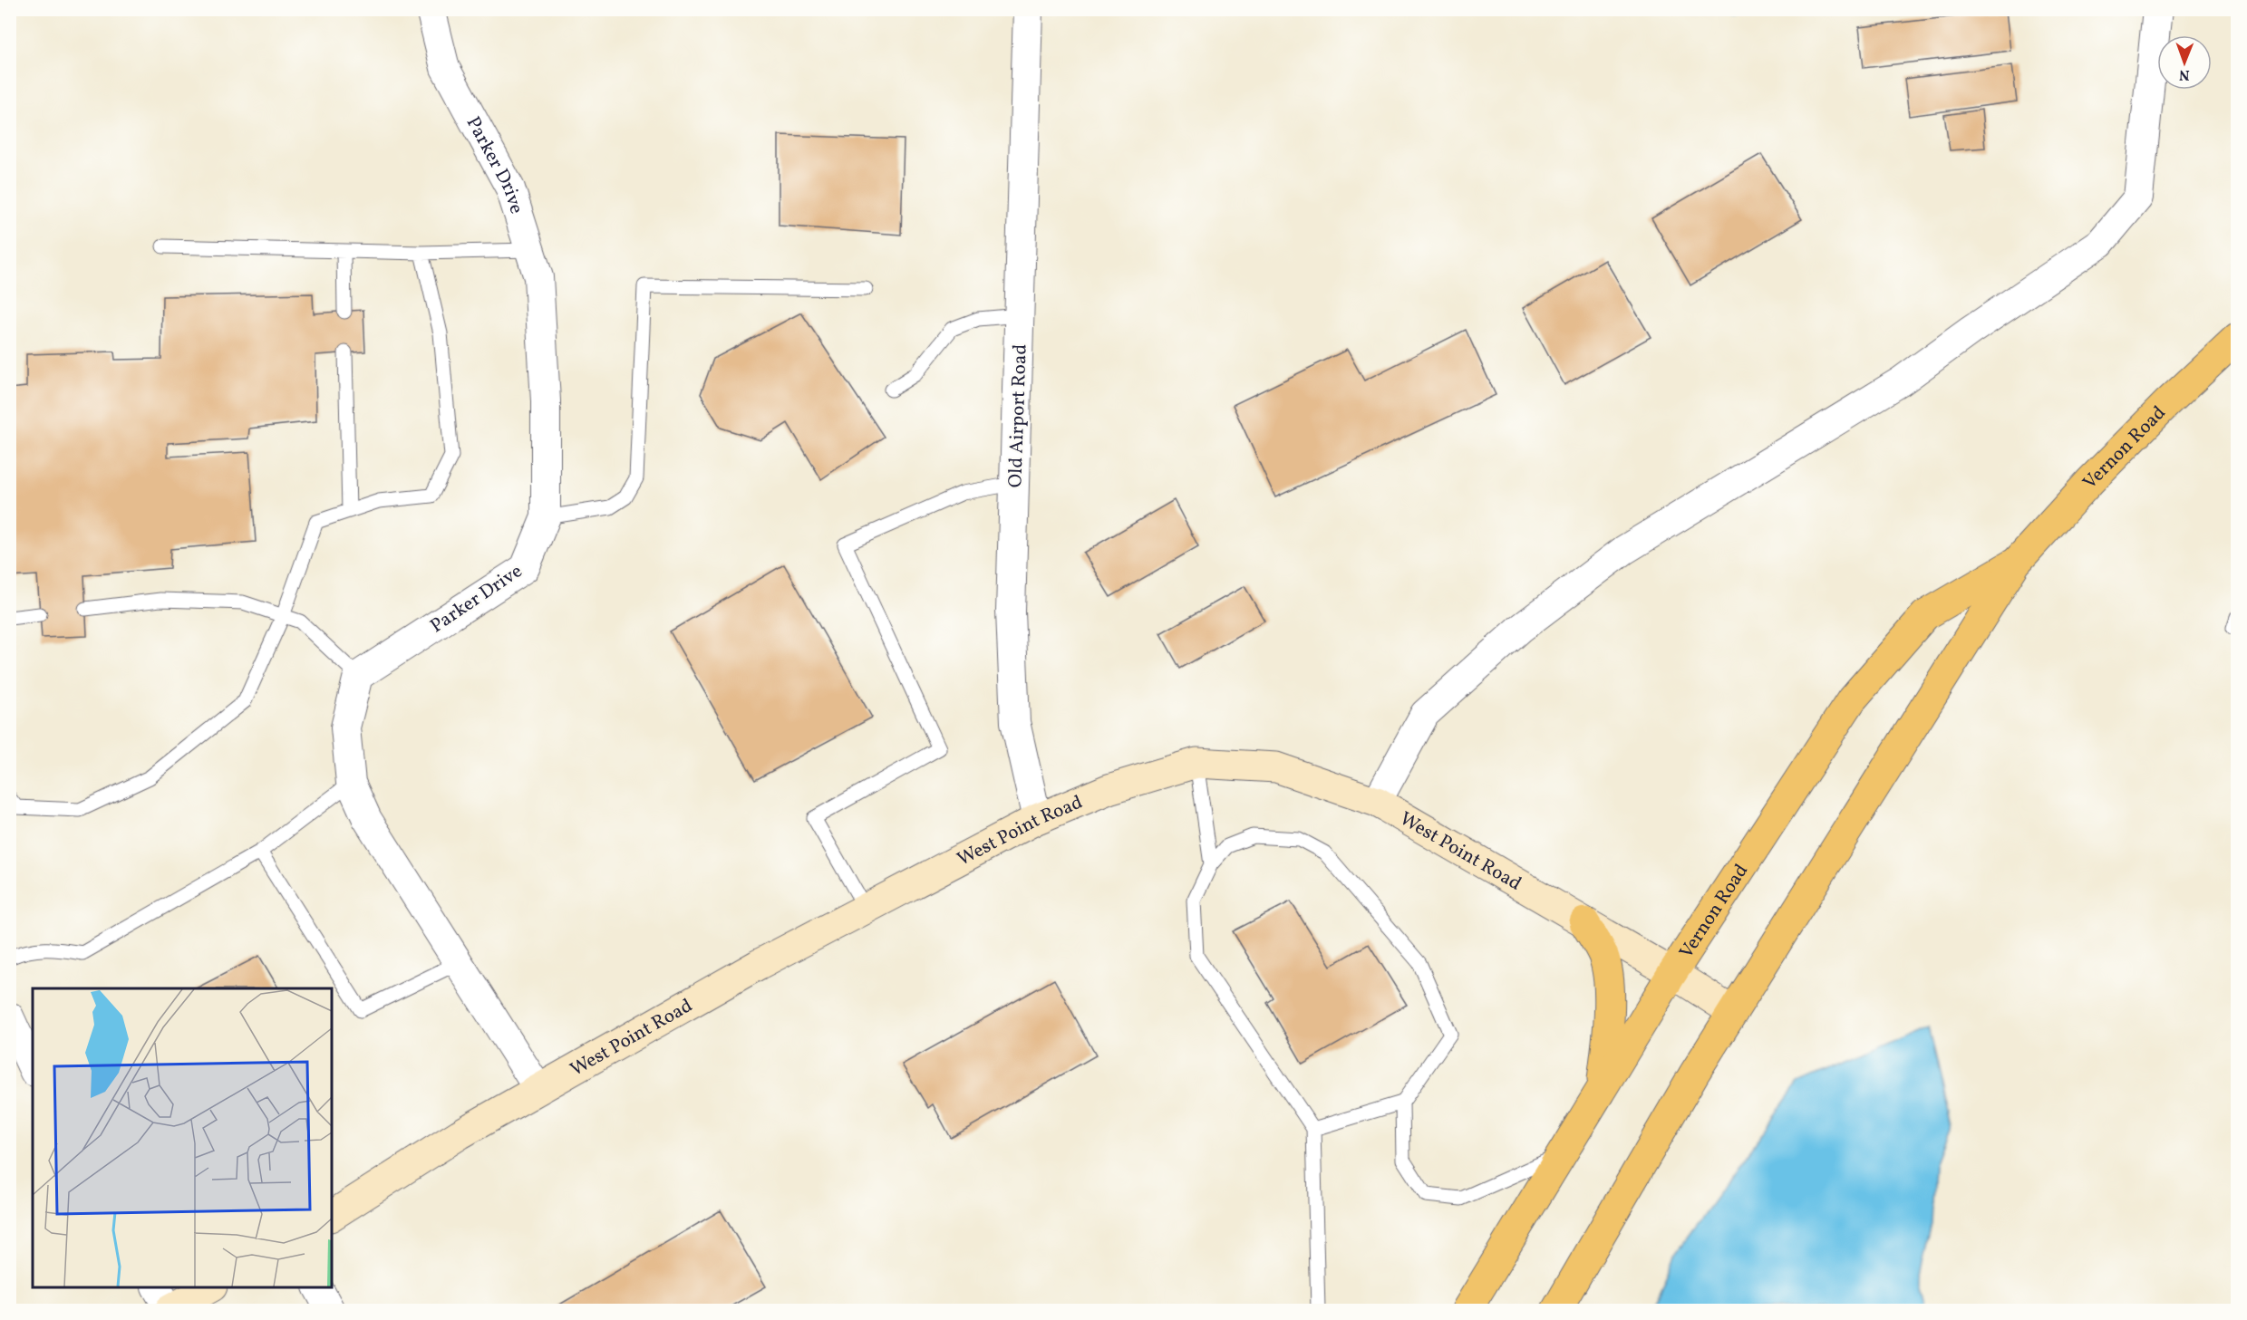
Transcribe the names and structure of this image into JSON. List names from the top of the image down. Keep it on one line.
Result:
{"streets":{"main road":["Vernon Road"],"street":["Parker Drive","Old Airport Road","West Point Road"]},"crossings":[["Old Airport Road","West Point Road"],["Vernon Road","West Point Road"]],"north":"bottom"}
